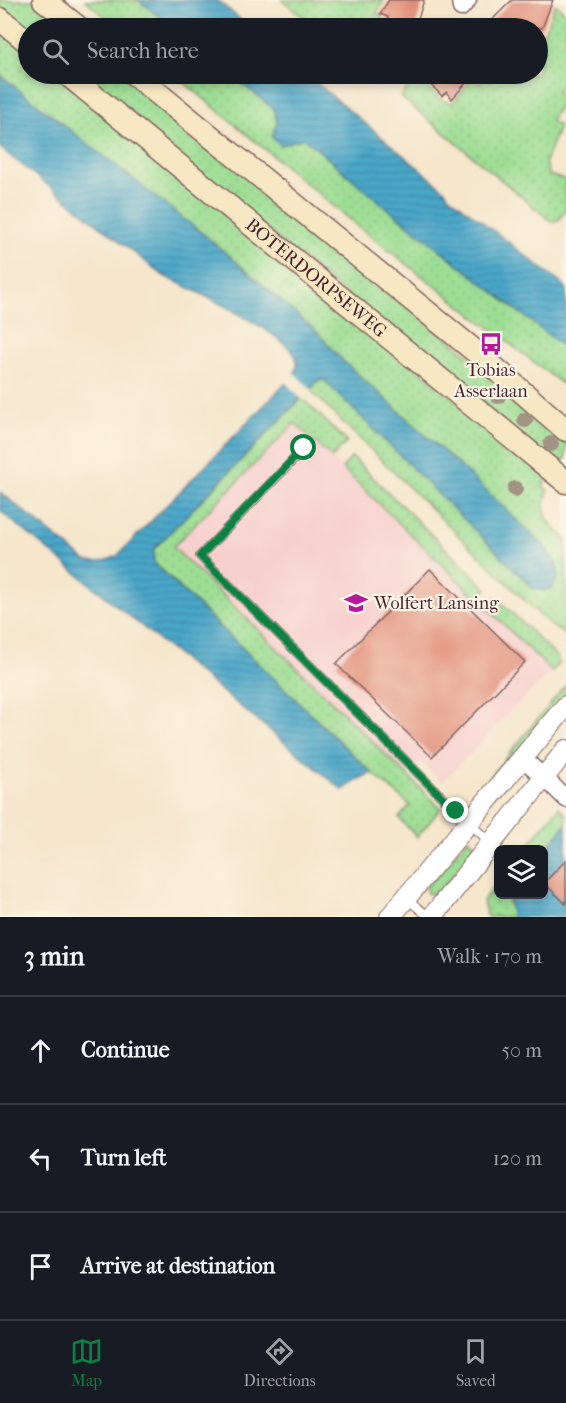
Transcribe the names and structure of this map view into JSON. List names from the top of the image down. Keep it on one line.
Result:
{"streets":{"main road":["BOTERDORPSEWEG"]},"places":{"bus stop":["Tobias Asserlaan"],"school or university":["Wolfert Lansing"]},"page":{"search":"Search here","heading":["3 min","Walk · 170 m"],"list":[["Continue","50 m"],["Turn left","120 m"],"Arrive at destination"],"nav":["Map","Directions","Saved"]}}
